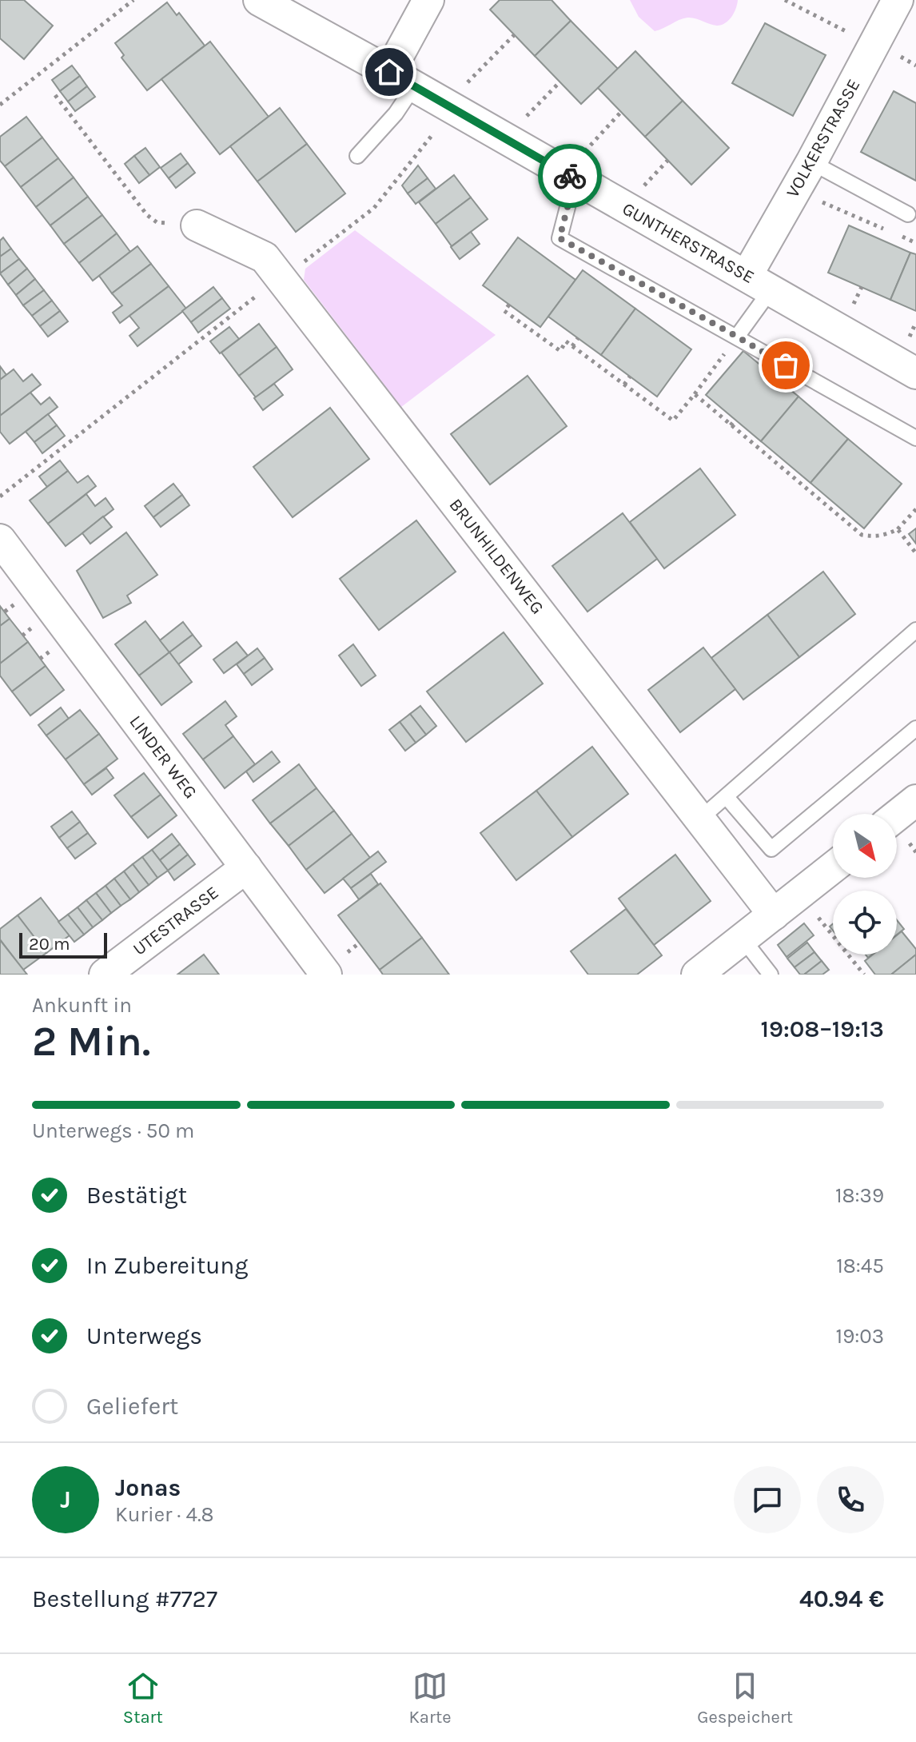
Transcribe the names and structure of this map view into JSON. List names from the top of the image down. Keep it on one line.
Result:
{"streets":{"street":["VOLKERSTRASSE","GUNTHERSTRASSE","BRUNHILDENWEG","LINDER WEG","UTESTRASSE"]},"crossings":[["VOLKERSTRASSE","GUNTHERSTRASSE"],["LINDER WEG","UTESTRASSE"]],"scale_bar":"20 m","north":"bottom right","page":{"scale":"20 m","heading":["2 Min.","Ankunft in","19:08–19:13"],"panel":["Jonas","Kurier · 4.8","Bestellung #7727","40.94 €"],"bar":"Unterwegs · 50 m","list":[["Bestätigt","18:39"],["In Zubereitung","18:45"],["Unterwegs","19:03"],"Geliefert"],"round":"J","tabs":["Start","Karte","Gespeichert"]}}
